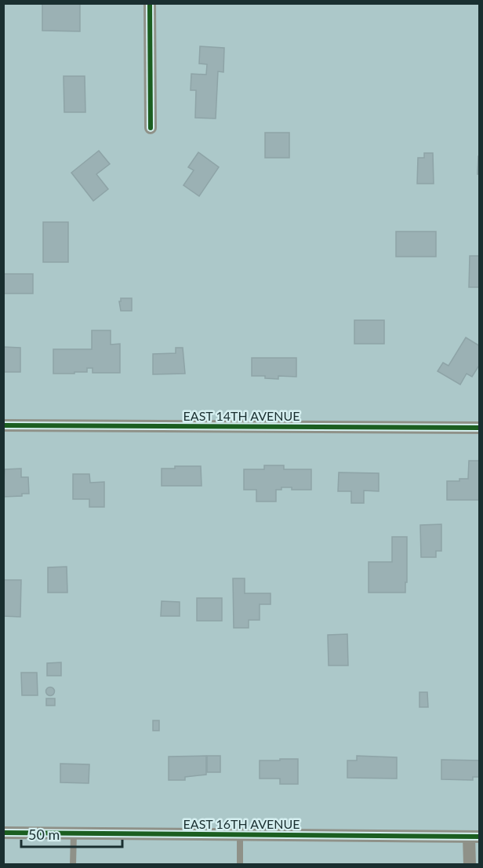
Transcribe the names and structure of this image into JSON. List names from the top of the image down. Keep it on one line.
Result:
{"streets":{"street":["EAST 14TH AVENUE","EAST 16TH AVENUE"]},"scale_bar":"50 m"}
